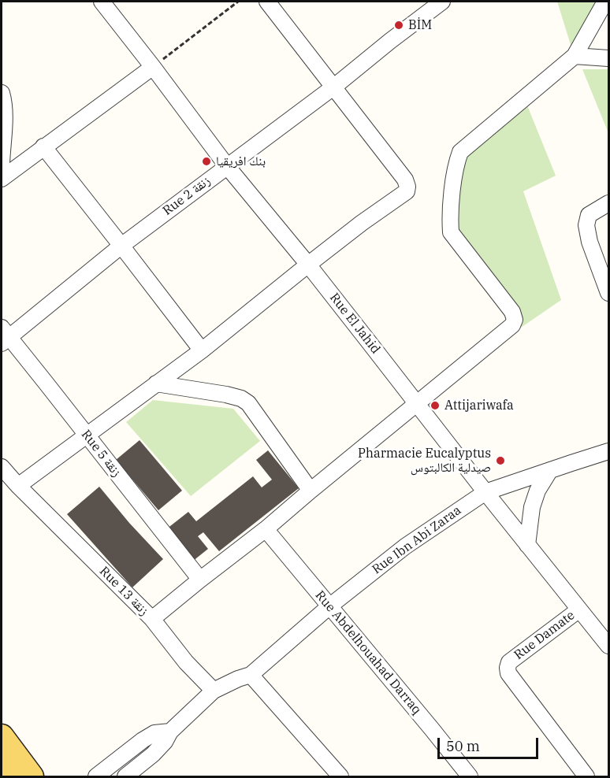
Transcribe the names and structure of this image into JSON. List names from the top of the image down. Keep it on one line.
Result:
{"streets":{"street":["Rue 2 زنقة","Rue El Jahid","Rue 5 زنقة","Rue Ibn Abi Zaraa","Rue 13 زنقة","Rue Damate","Rue Abdelhouahad Darraq"]},"crossings":[["Rue 2 زنقة","Rue El Jahid"],["Rue 2 زنقة","Rue 5 زنقة"],["Rue El Jahid","Rue Ibn Abi Zaraa"],["Rue El Jahid","Rue Damate"],["Rue Ibn Abi Zaraa","Rue Abdelhouahad Darraq"]],"places":["BİM","بنك افريقيا","Attijariwafa","Pharmacie Eucalyptus صيدلية الكالبتوس"],"scale_bar":"50 m"}
